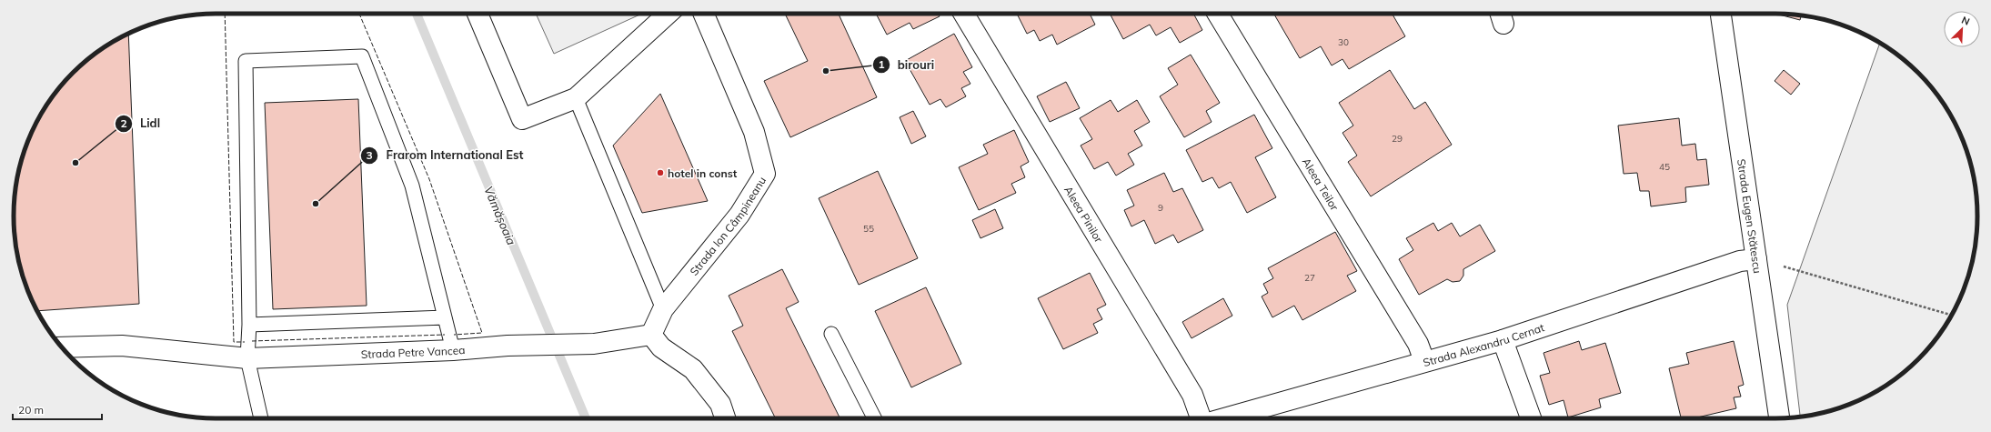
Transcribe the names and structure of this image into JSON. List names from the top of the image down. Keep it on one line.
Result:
{"streets":{"street":["Aleea Teilor","Aleea Pinilor","Strada Eugen Stătescu","Strada Ion Câmpineanu","Strada Alexandru Cernat","Strada Petre Vancea"]},"crossings":[["Aleea Teilor","Strada Alexandru Cernat"],["Strada Eugen Stătescu","Strada Alexandru Cernat"],["Strada Ion Câmpineanu","Strada Petre Vancea"]],"water":["Vămășoaia"],"places":["birouri","Lidl","hotel in const","Frarom International Est"],"house_numbers":["30","29","45","9","55","27"],"scale_bar":"20 m","north":"top right"}
